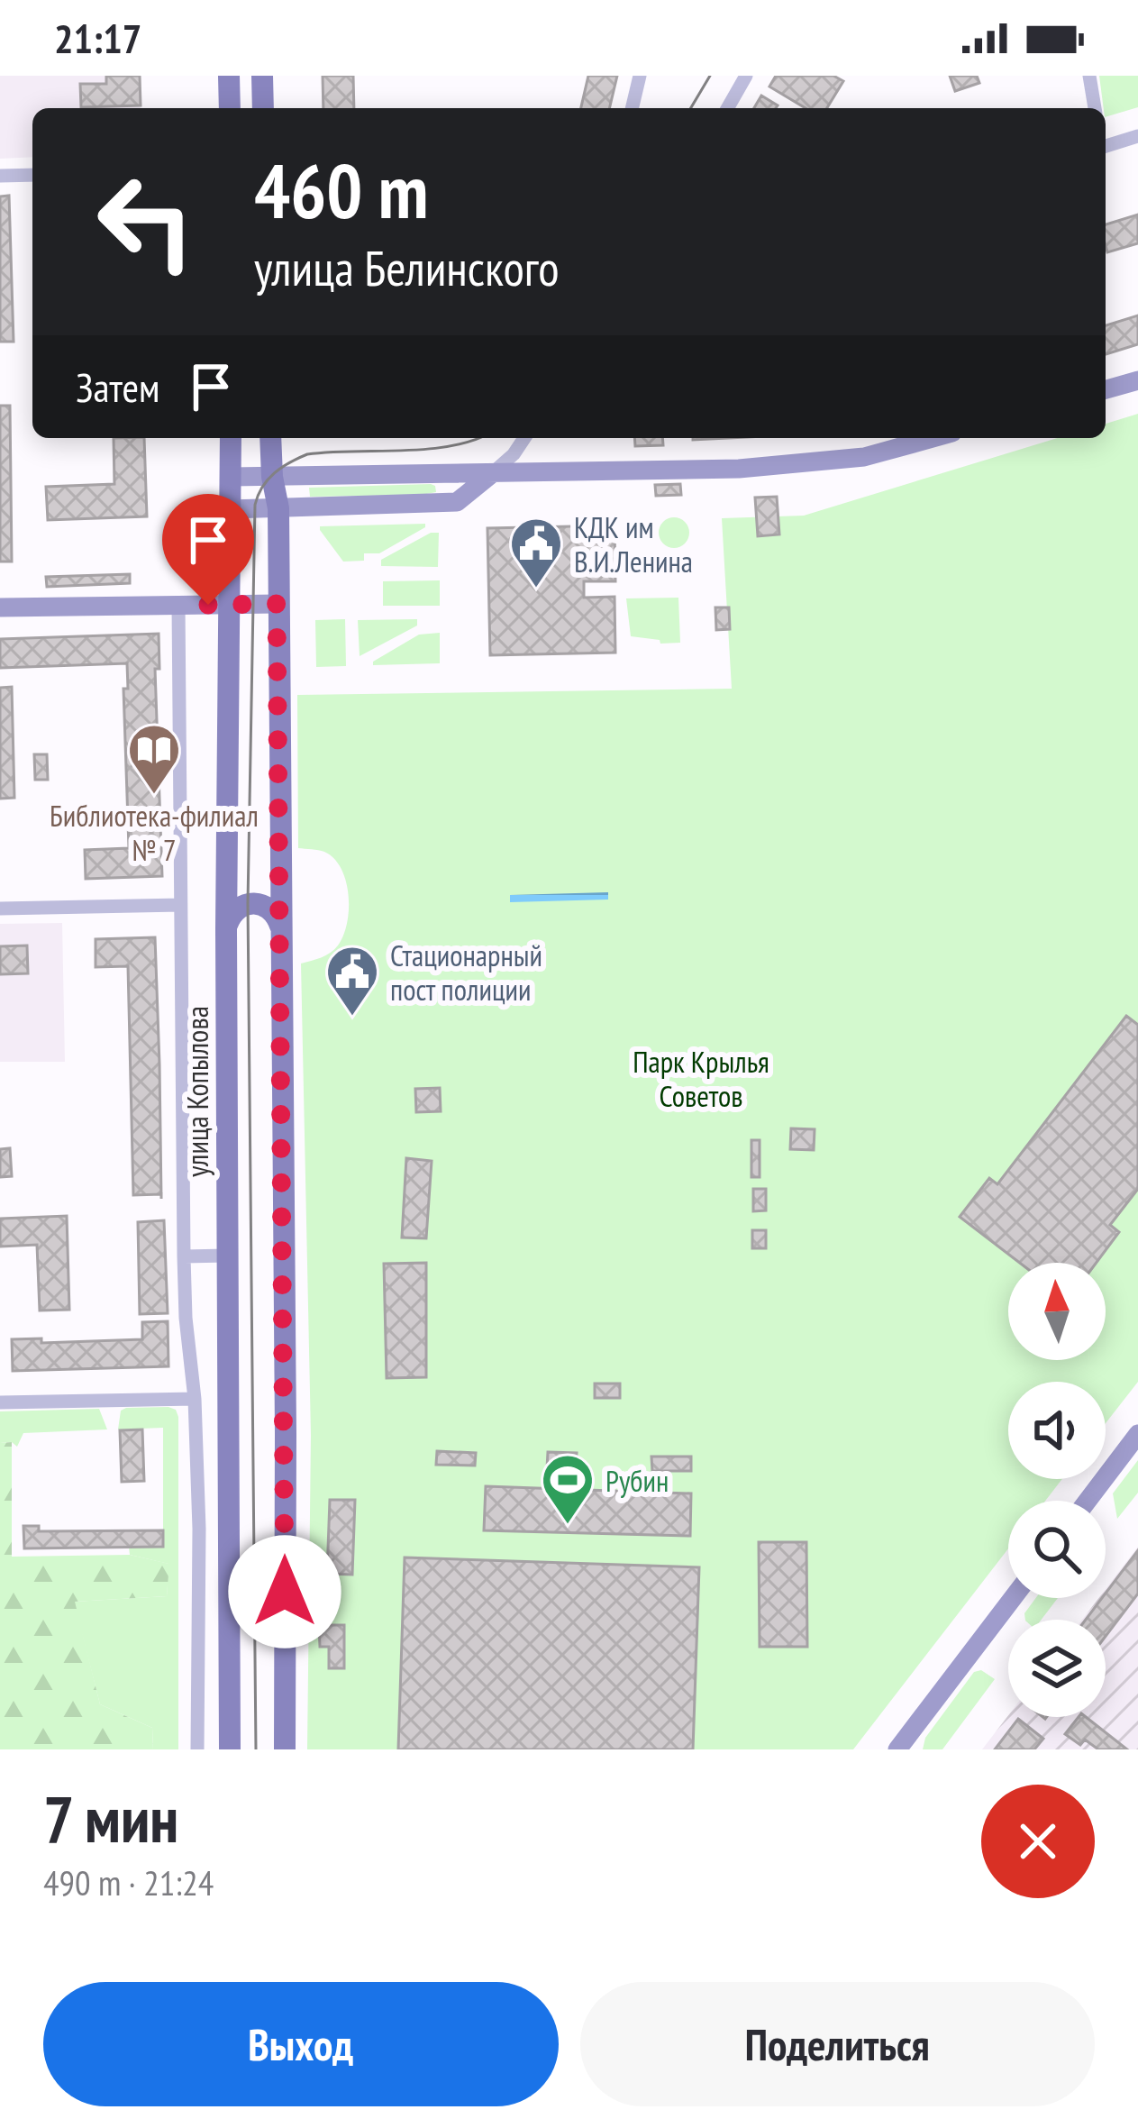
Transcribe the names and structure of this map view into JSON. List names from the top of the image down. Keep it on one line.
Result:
{"streets":{"main road":["улица Копылова"]},"parks":["Парк Крылья Советов"],"places":{"public building":["КДК им В.И.Ленина","Стационарный пост полиции"],"library":["Библиотека-филиал № 7"],"sports":["Рубин"]},"north":"top","page":{"status":"21:17","turn":["460 m","улица Белинского"],"then":"Затем","heading":["7 мин","490 m · 21:24"],"buttons":["Выход","Поделиться"]}}
